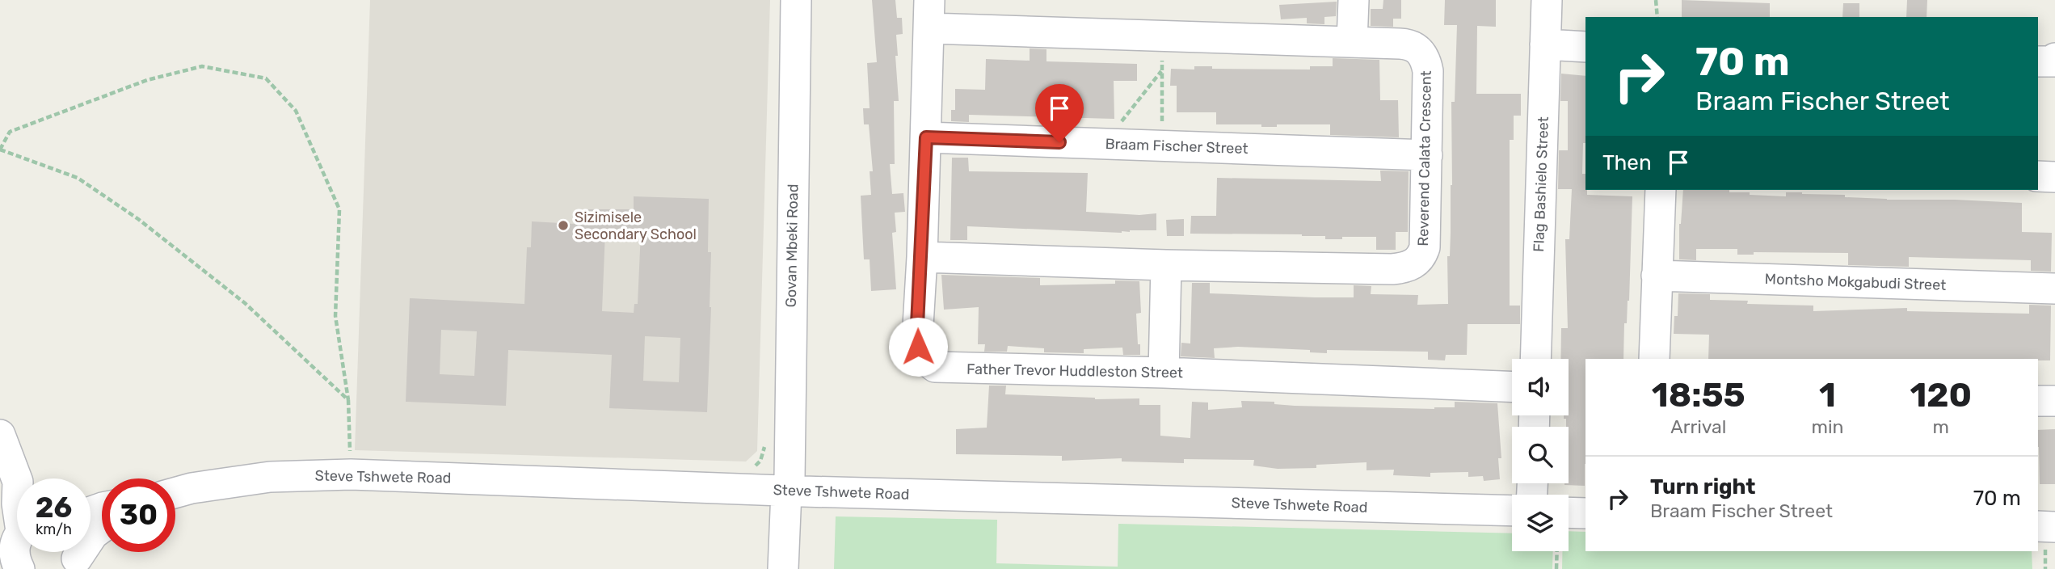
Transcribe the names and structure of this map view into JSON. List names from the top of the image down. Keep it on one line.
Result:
{"streets":{"street":["Braam Fischer Street","Reverend Calata Crescent","Flag Bashielo Street","Govan Mbeki Road","Montsho Mokgabudi Street","Father Trevor Huddleston Street","Steve Tshwete Road"]},"crossings":[["Braam Fischer Street","Reverend Calata Crescent"],["Braam Fischer Street","Father Trevor Huddleston Street"],["Reverend Calata Crescent","Father Trevor Huddleston Street"],["Govan Mbeki Road","Steve Tshwete Road"]],"places":["Sizimisele Secondary School"],"page":{"turn":["70 m","Braam Fischer Street"],"then":"Then","eta":["18:55","Arrival","1","min","120","m"],"list":[{"name":"Turn right","note":"Braam Fischer Street","value":"70 m"}],"speed":"26 km/h","limit":"30"}}
